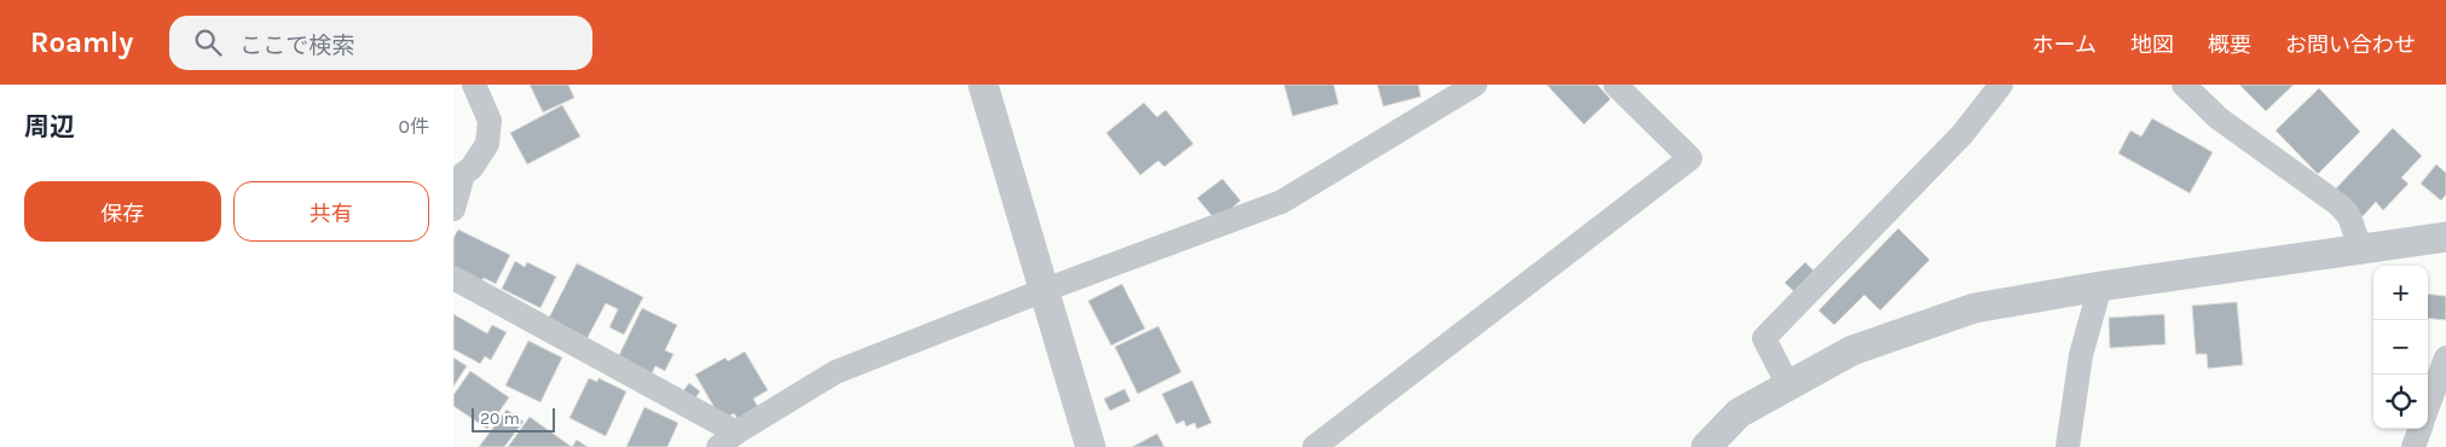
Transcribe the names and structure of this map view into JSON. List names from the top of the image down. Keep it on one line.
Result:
{"scale_bar":"20 m","page":{"header":"Roamly","search":"ここで検索","nav":["ホーム","地図","概要","お問い合わせ"],"heading":["周辺","0件"],"buttons":["保存","共有"],"map_buttons":["+","−"],"scale":"20 m"}}
